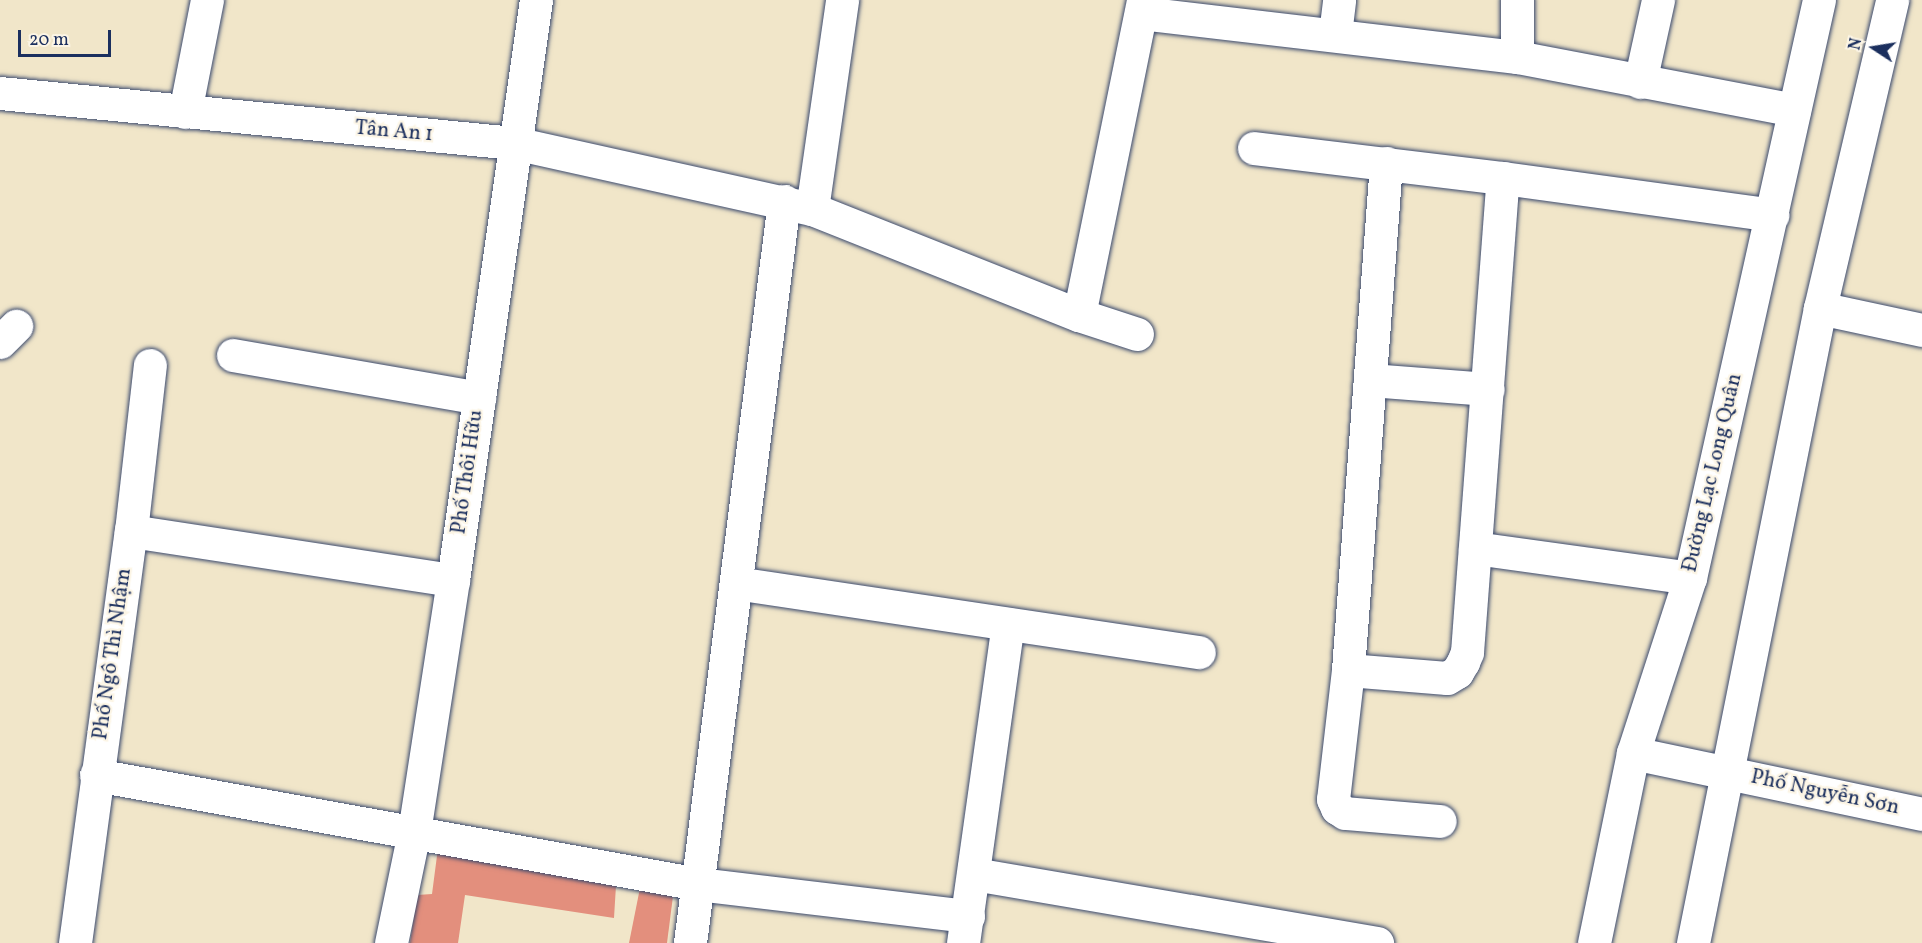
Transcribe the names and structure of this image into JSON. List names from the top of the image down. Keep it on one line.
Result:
{"streets":{"street":["Tân An 1","Phố Thôi Hữu","Đường Lạc Long Quân","Phố Ngô Thì Nhậm","Phố Nguyễn Sơn"]},"crossings":[["Tân An 1","Phố Thôi Hữu"],["Đường Lạc Long Quân","Phố Nguyễn Sơn"]],"scale_bar":"20 m","north":"left"}
